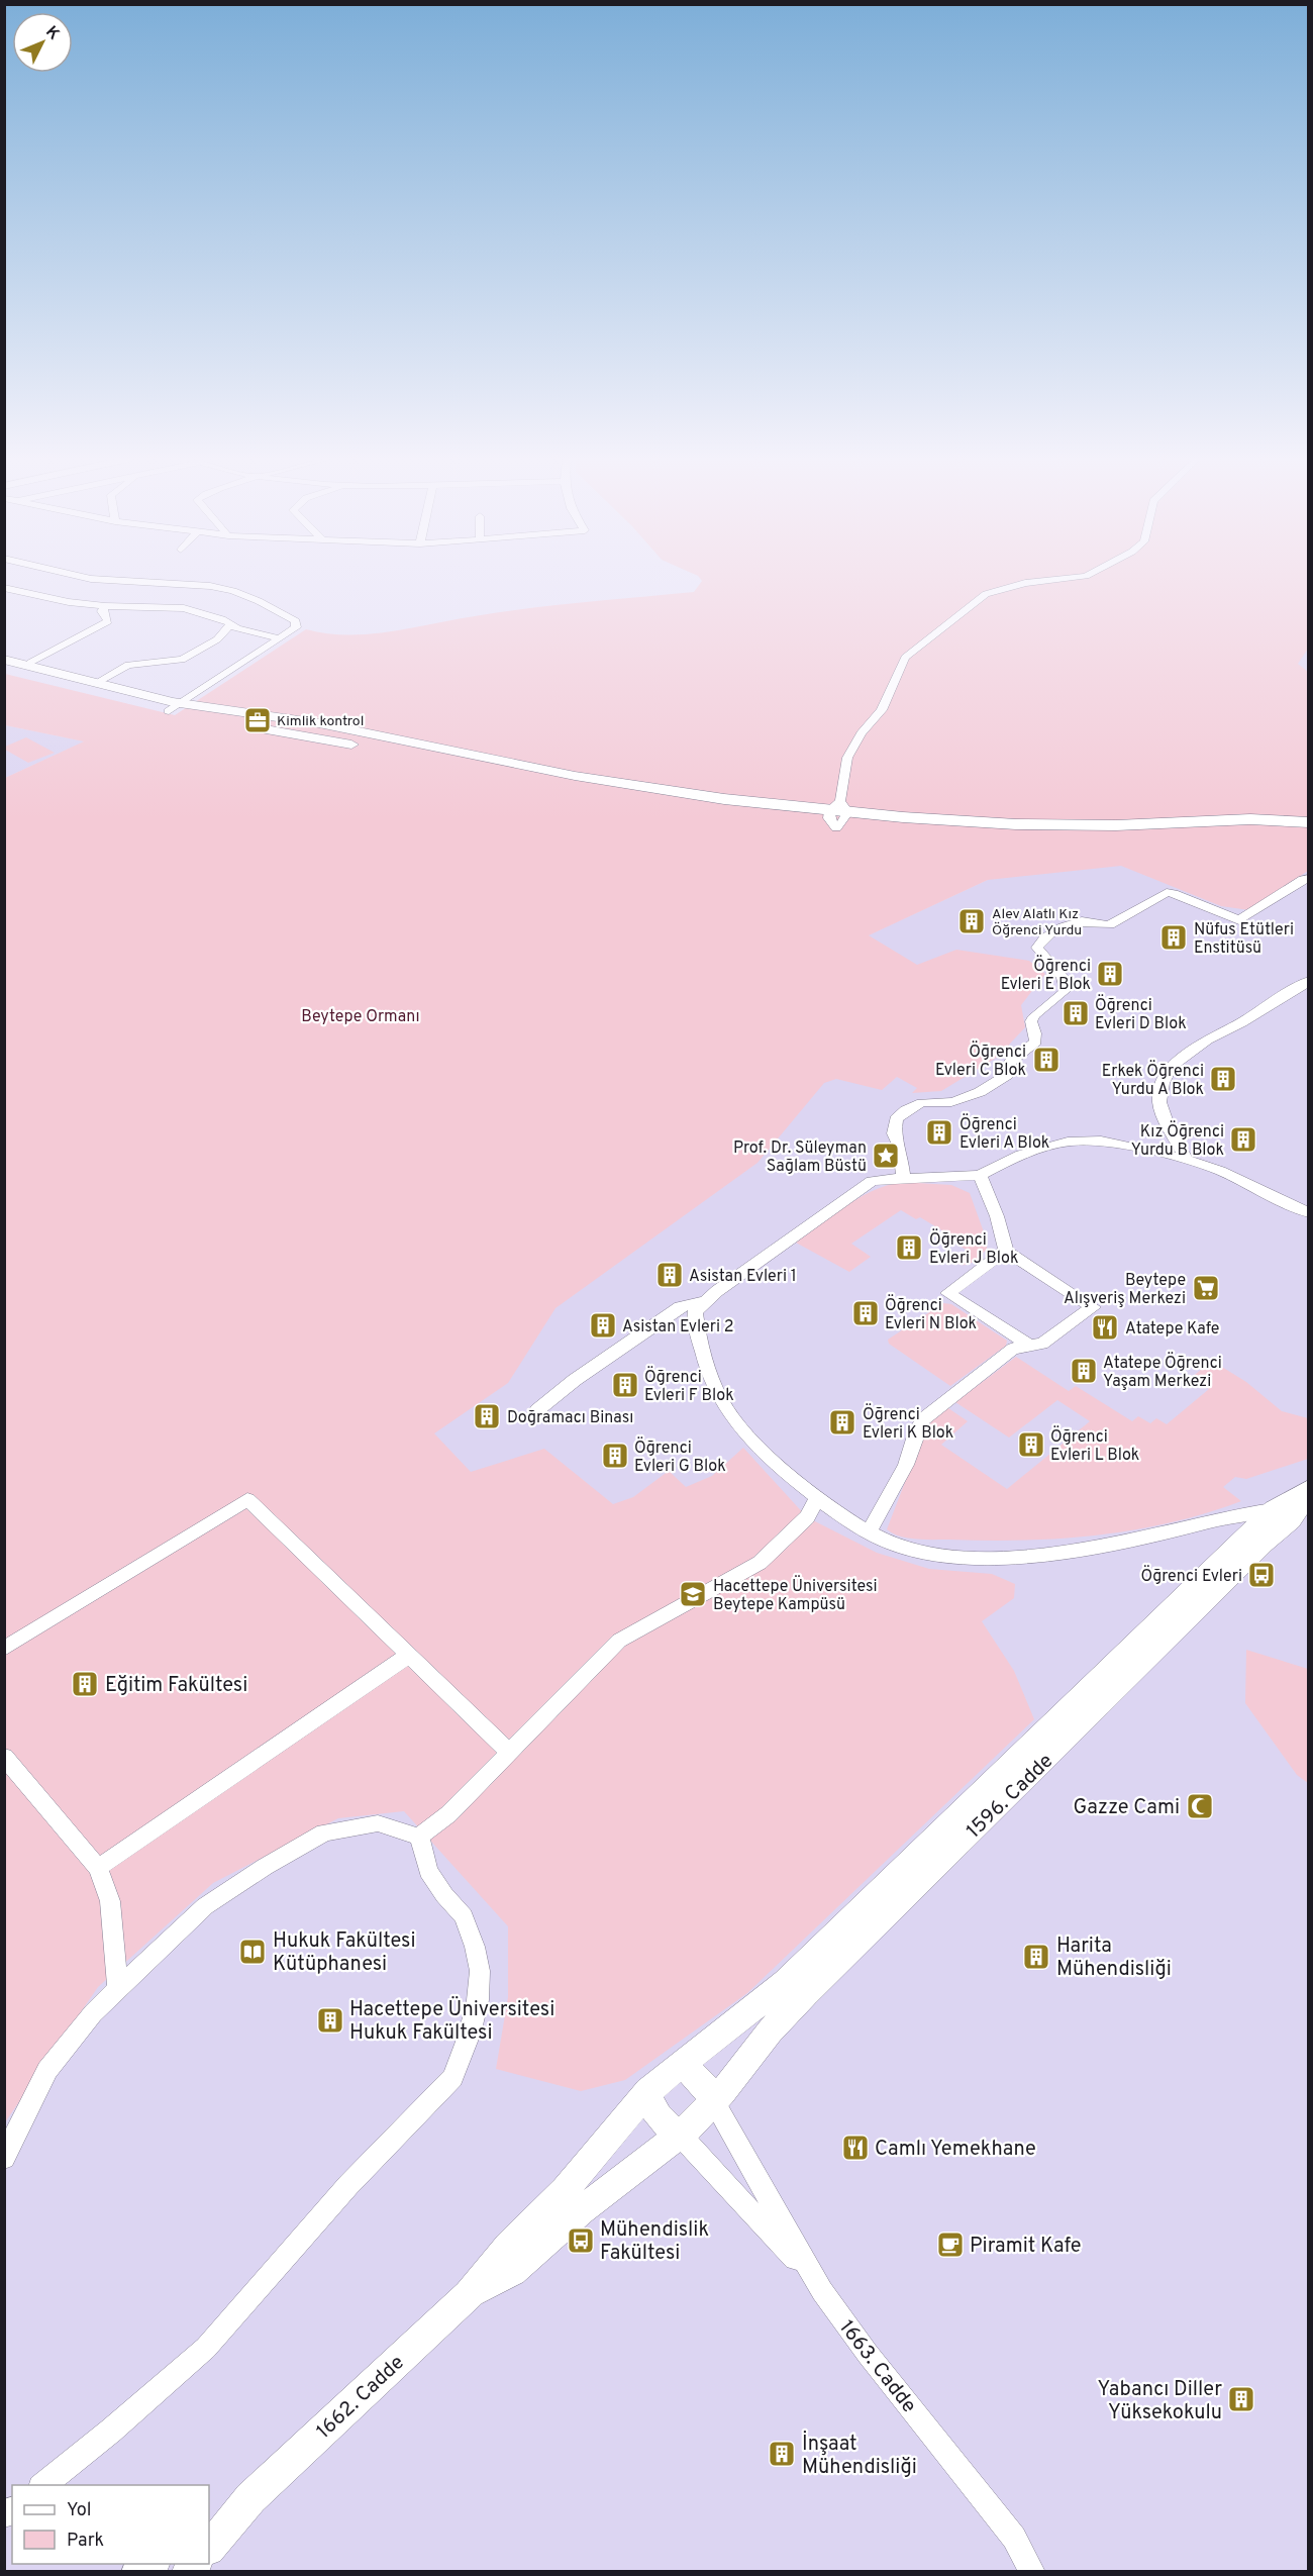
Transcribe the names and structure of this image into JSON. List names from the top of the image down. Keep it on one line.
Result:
{"streets":{"street":["1596. Cadde","1663. Cadde","1662. Cadde"]},"crossings":[["1596. Cadde","1663. Cadde"],["1596. Cadde","1662. Cadde"],["1663. Cadde","1662. Cadde"]],"parks":["Beytepe Ormanı"],"places":{"office":["Kimlik kontrol"],"building":["Alev Alatlı Kız Öğrenci Yurdu","Nüfus Etütleri Enstitüsü","Öğrenci Evleri E Blok","Öğrenci Evleri D Blok","Öğrenci Evleri C Blok","Erkek Öğrenci Yurdu A Blok","Öğrenci Evleri A Blok","Kız Öğrenci Yurdu B Blok","Öğrenci Evleri J Blok","Asistan Evleri 1","Öğrenci Evleri N Blok","Asistan Evleri 2","Atatepe Öğrenci Yaşam Merkezi","Öğrenci Evleri F Blok","Doğramacı Binası","Öğrenci Evleri K Blok","Öğrenci Evleri L Blok","Öğrenci Evleri G Blok","Eğitim Fakültesi","Harita Mühendisliği","Hacettepe Üniversitesi Hukuk Fakültesi","Yabancı Diller Yüksekokulu","İnşaat Mühendisliği"],"place":["Prof. Dr. Süleyman Sağlam Büstü"],"supermarket":["Beytepe Alışveriş Merkezi"],"restaurant":["Atatepe Kafe","Camlı Yemekhane"],"bus stop":["Öğrenci Evleri","Mühendislik Fakültesi"],"school or university":["Hacettepe Üniversitesi Beytepe Kampüsü"],"mosque":["Gazze Cami"],"library":["Hukuk Fakültesi Kütüphanesi"],"cafe":["Piramit Kafe"]},"legend":["Yol","Park"],"north":"top right"}
